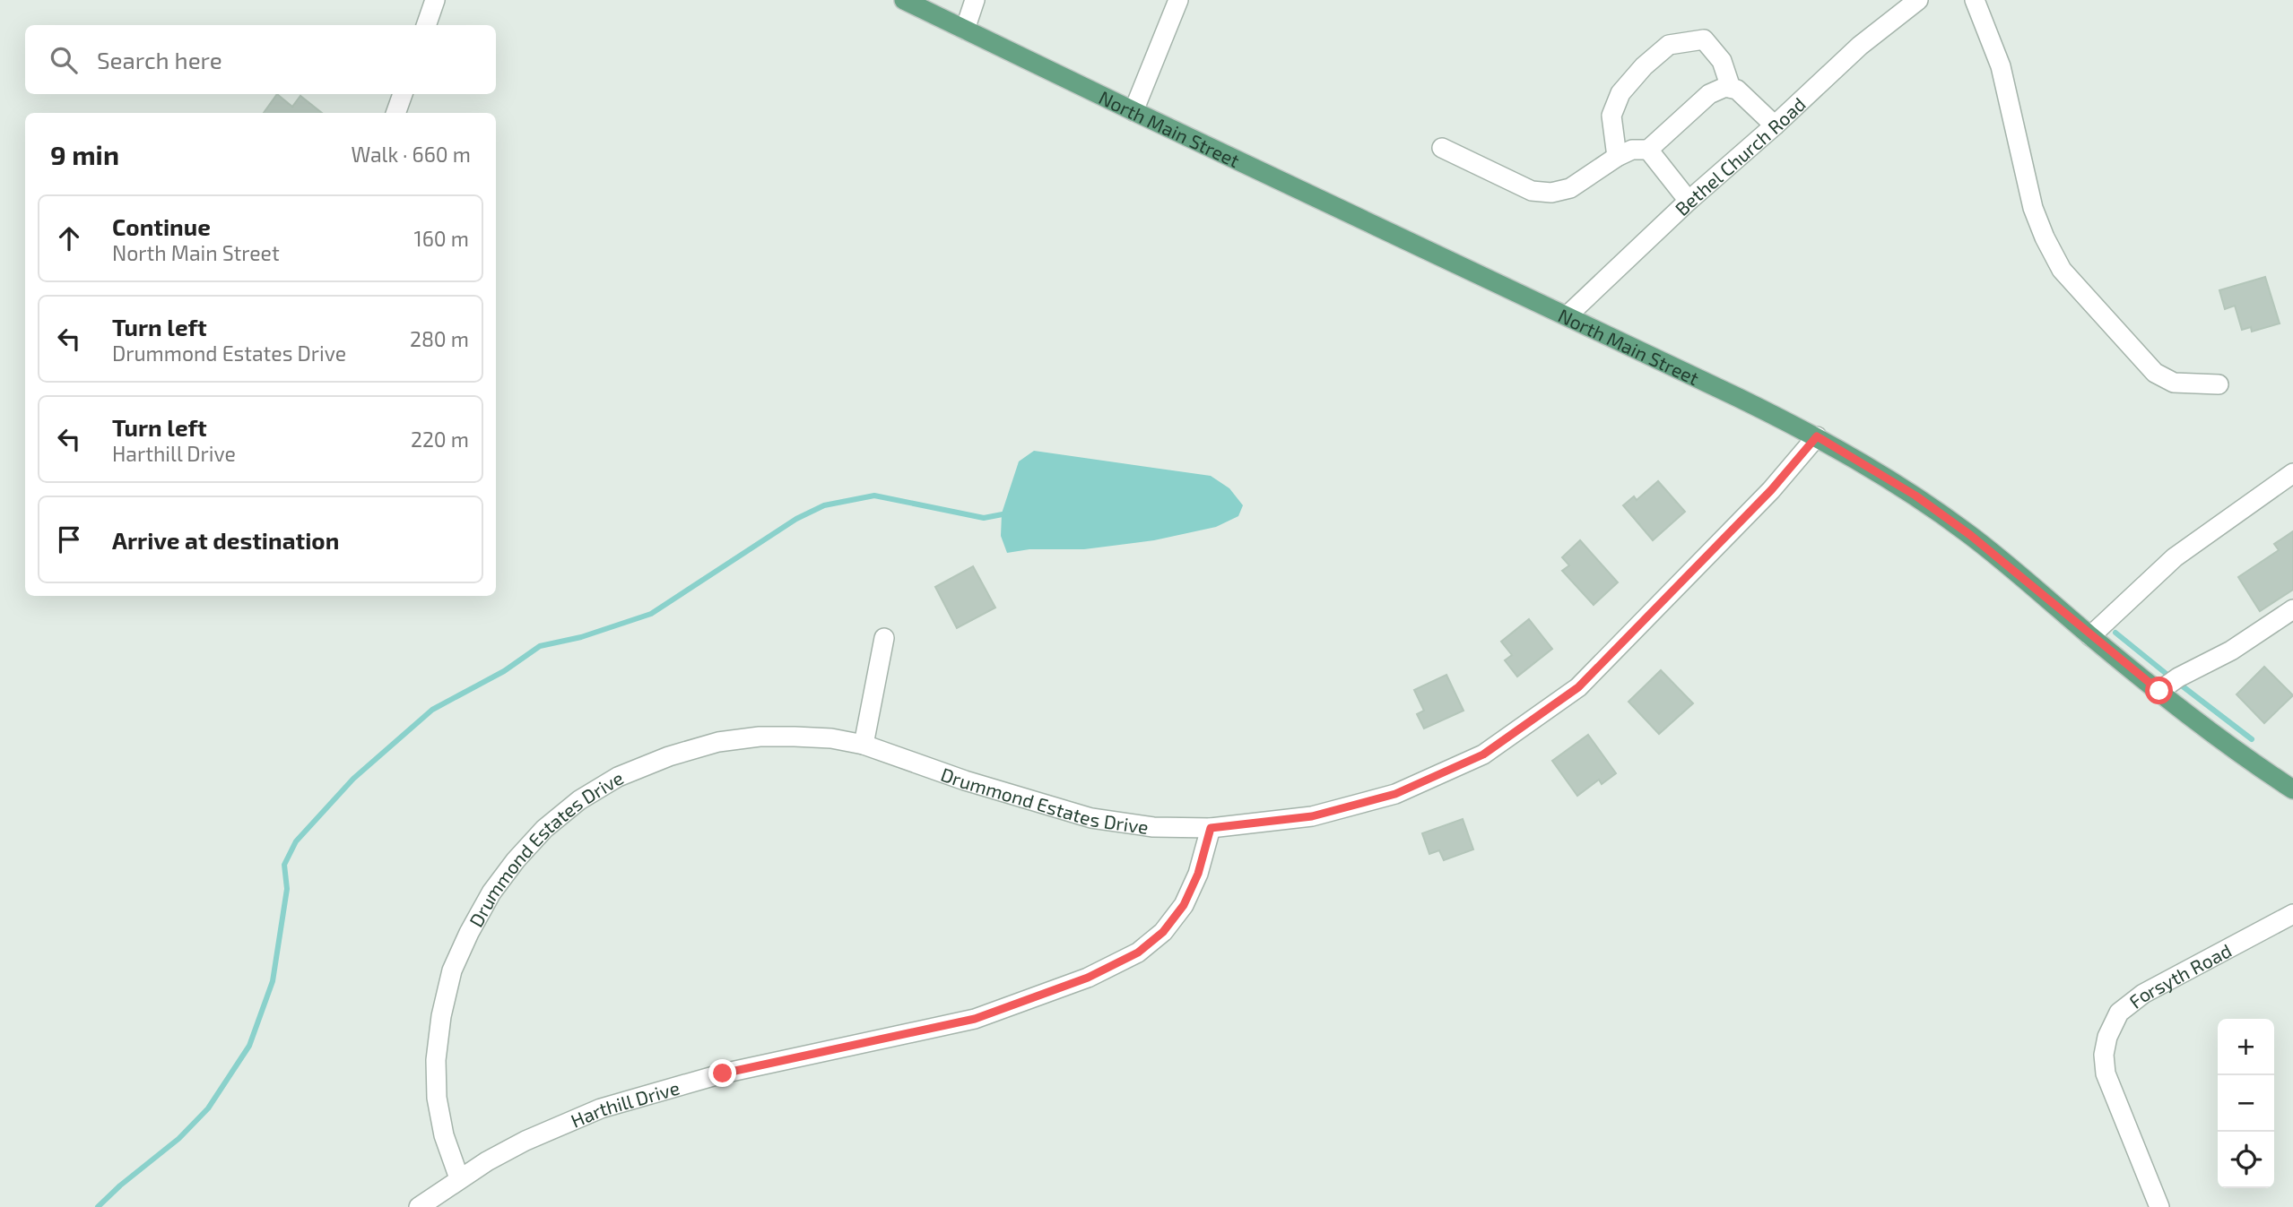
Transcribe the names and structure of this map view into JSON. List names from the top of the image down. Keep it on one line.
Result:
{"streets":{"main road":["North Main Street"],"street":["Bethel Church Road","Drummond Estates Drive","Forsyth Road","Harthill Drive"]},"crossings":[["North Main Street","Bethel Church Road"],["North Main Street","Drummond Estates Drive"],["Drummond Estates Drive","Harthill Drive"]],"page":{"search":"Search here","heading":["9 min","Walk · 660 m"],"list":[["Continue","North Main Street","160 m"],["Turn left","Drummond Estates Drive","280 m"],["Turn left","Harthill Drive","220 m"],"Arrive at destination"],"map_buttons":["+","−"]}}
